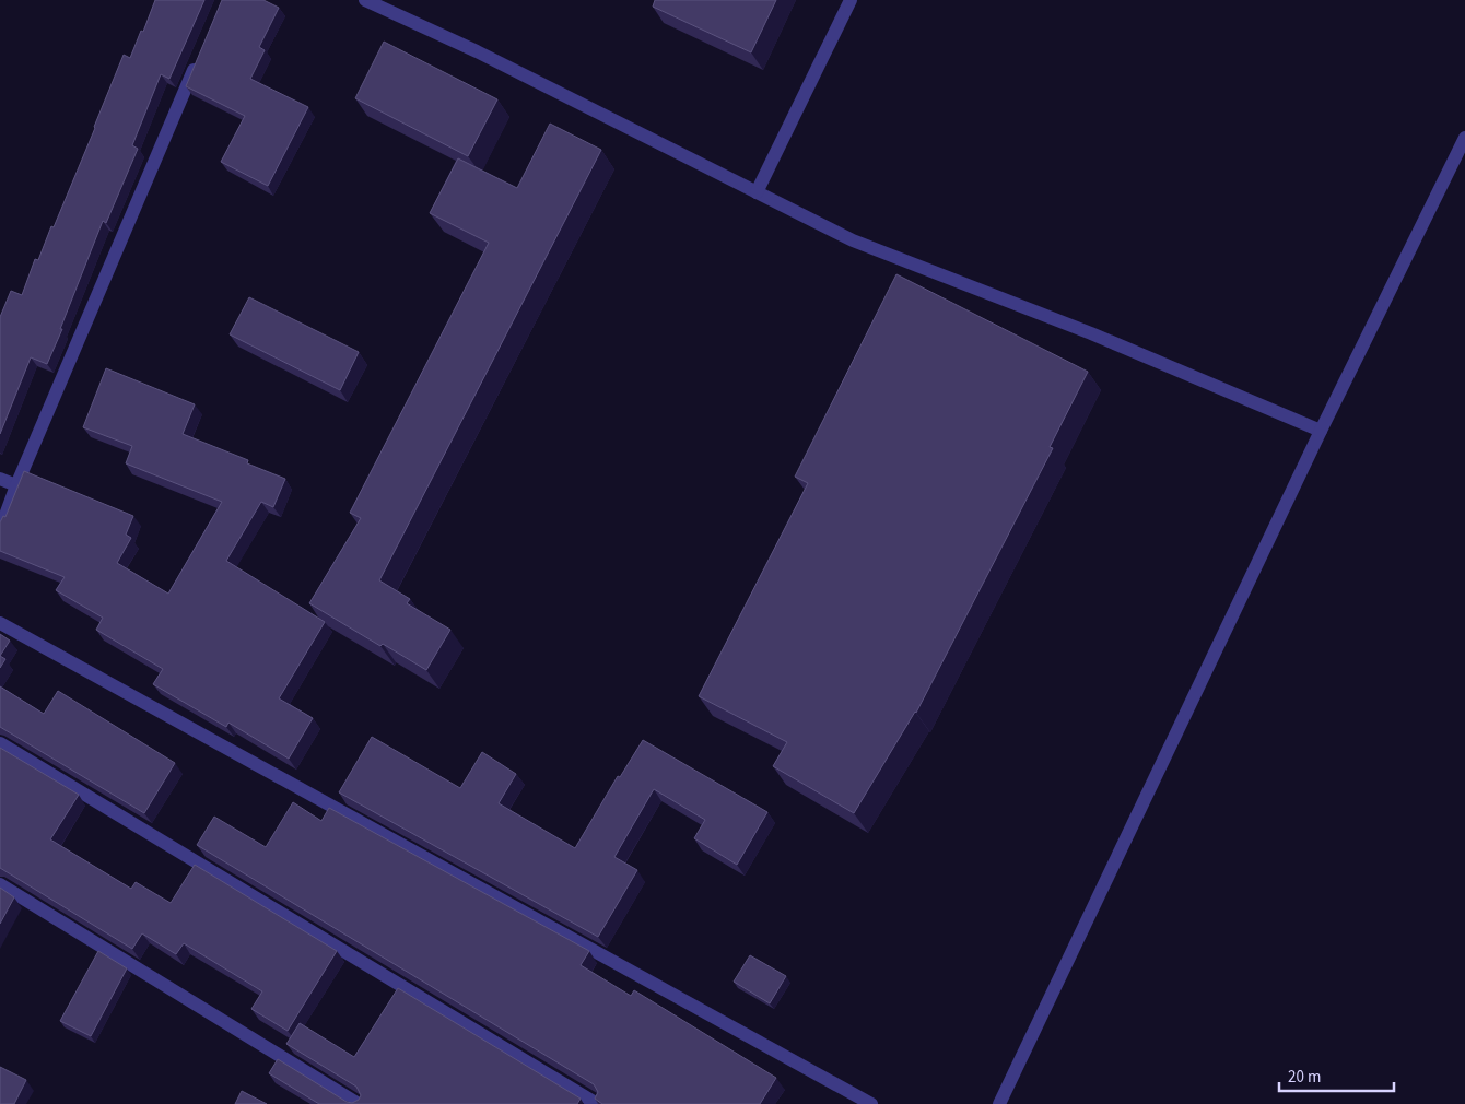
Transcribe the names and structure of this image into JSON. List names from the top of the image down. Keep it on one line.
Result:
{"scale_bar":"20 m"}
